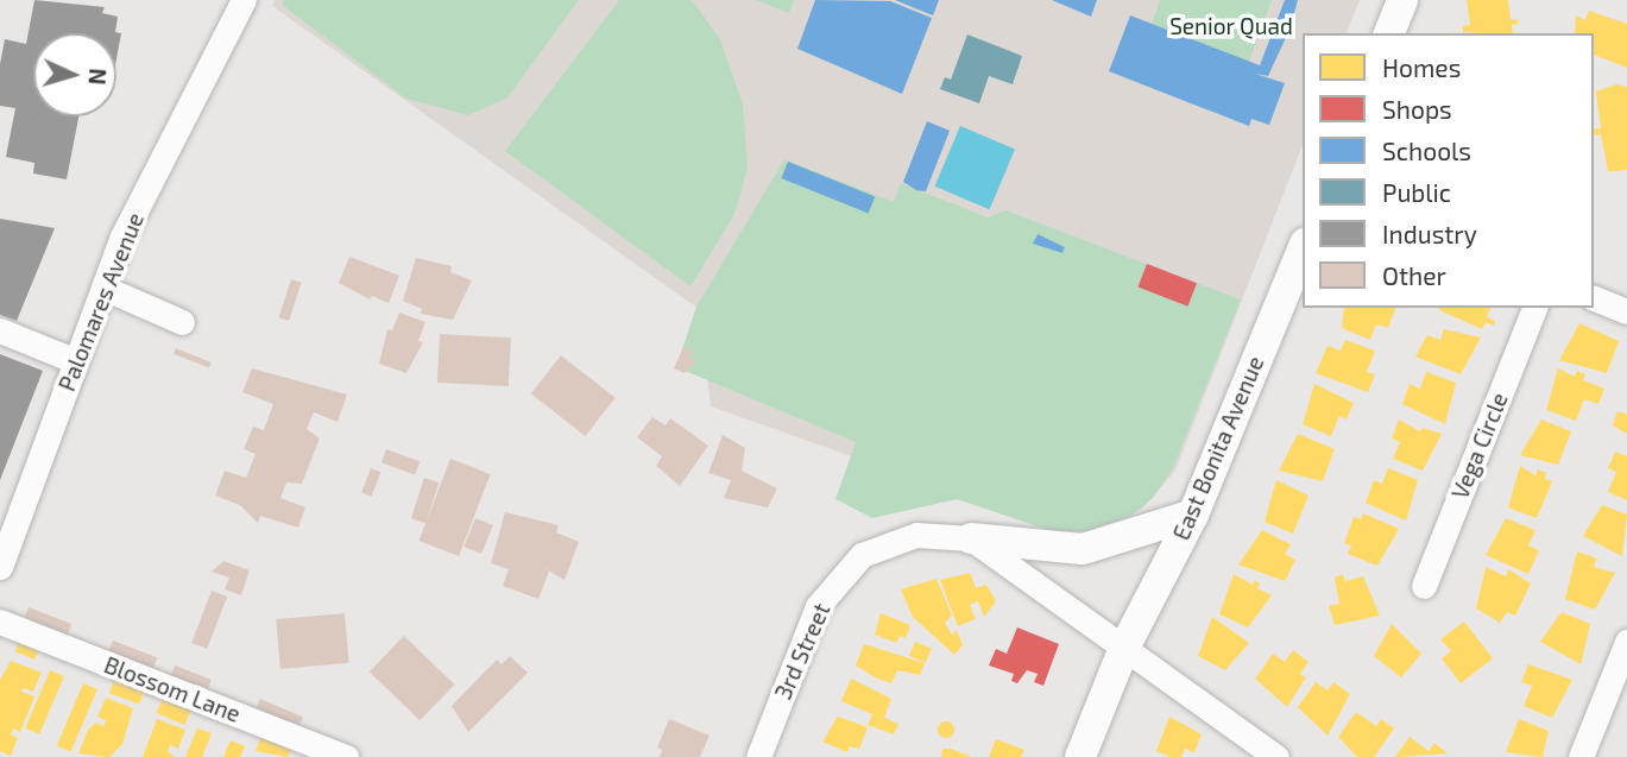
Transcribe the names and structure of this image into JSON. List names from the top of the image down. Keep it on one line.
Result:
{"streets":{"main road":["East Bonita Avenue"],"street":["Palomares Avenue","Vega Circle","3rd Street","Blossom Lane"]},"parks":["Senior Quad"],"legend":["Homes","Shops","Schools","Public","Industry","Other"],"north":"right"}
